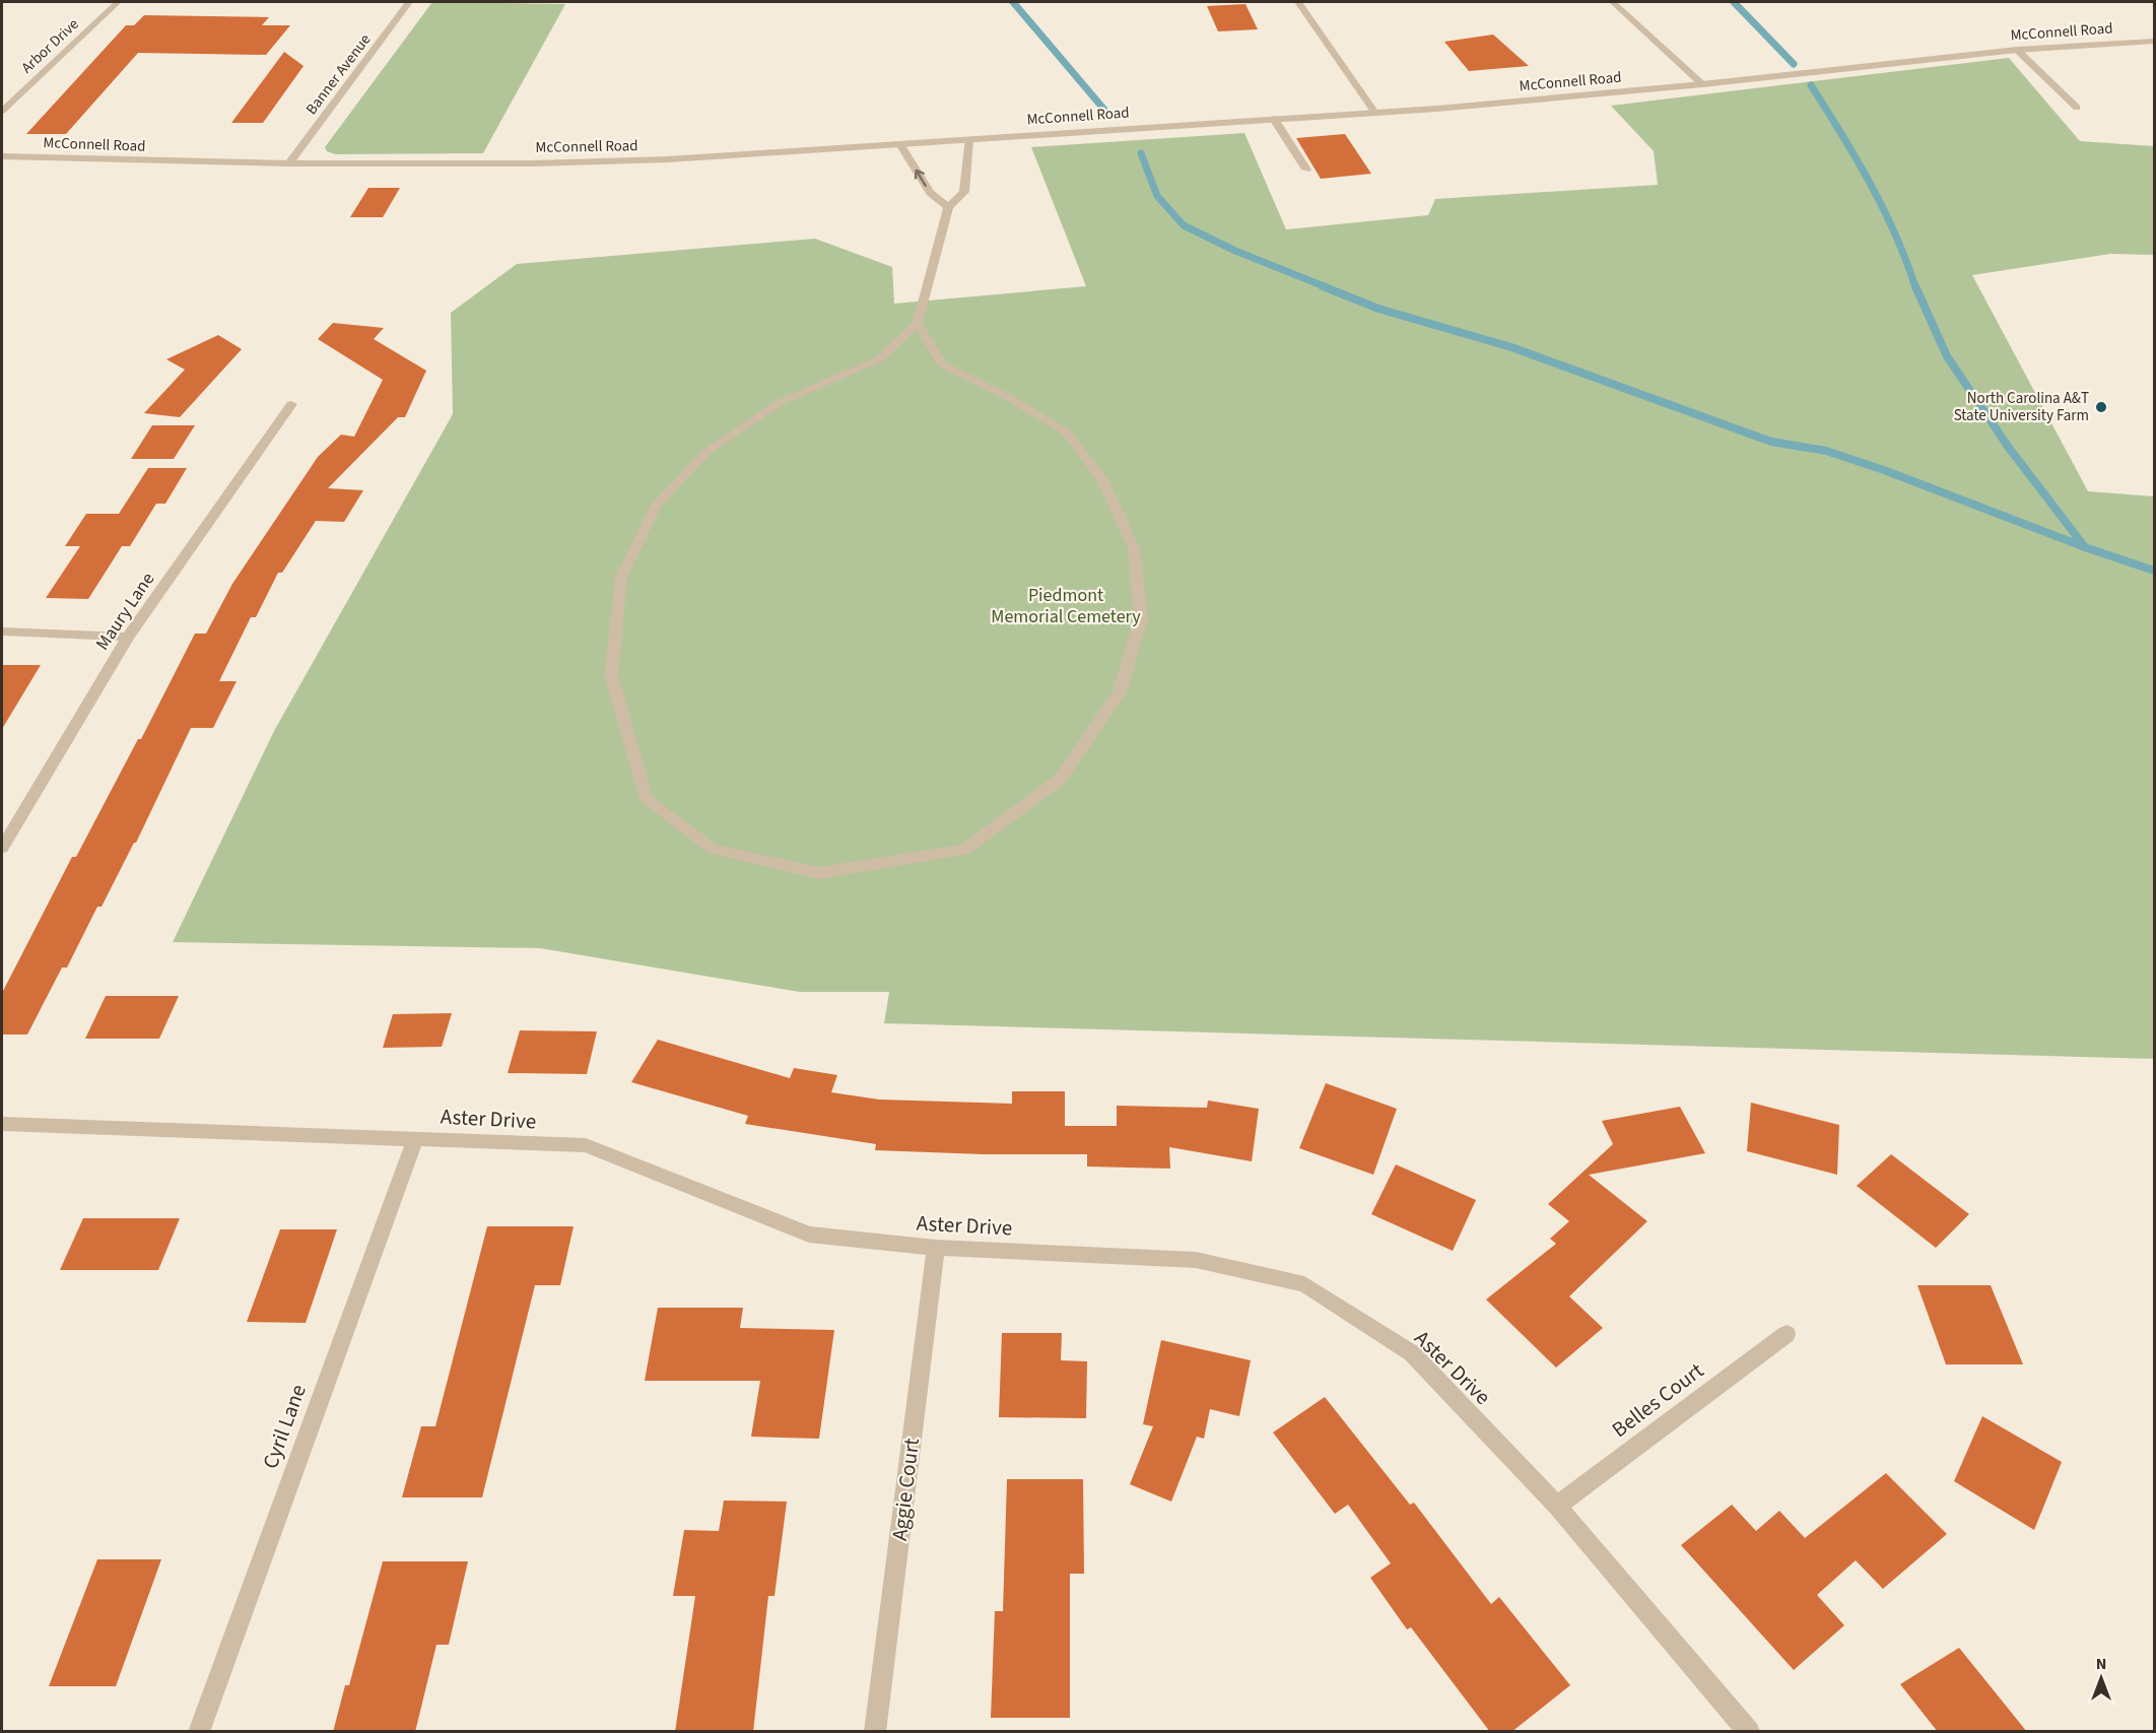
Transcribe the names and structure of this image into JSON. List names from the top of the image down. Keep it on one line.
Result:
{"streets":{"street":["McConnell Road","Arbor Drive","Banner Avenue","Maury Lane","Aster Drive","Belles Court","Cyril Lane","Aggie Court"]},"crossings":[["McConnell Road","Banner Avenue"],["Aster Drive","Belles Court"],["Aster Drive","Cyril Lane"],["Aster Drive","Aggie Court"]],"parks":["Piedmont Memorial Cemetery"],"places":["North Carolina A&T State University Farm"],"north":"top"}
